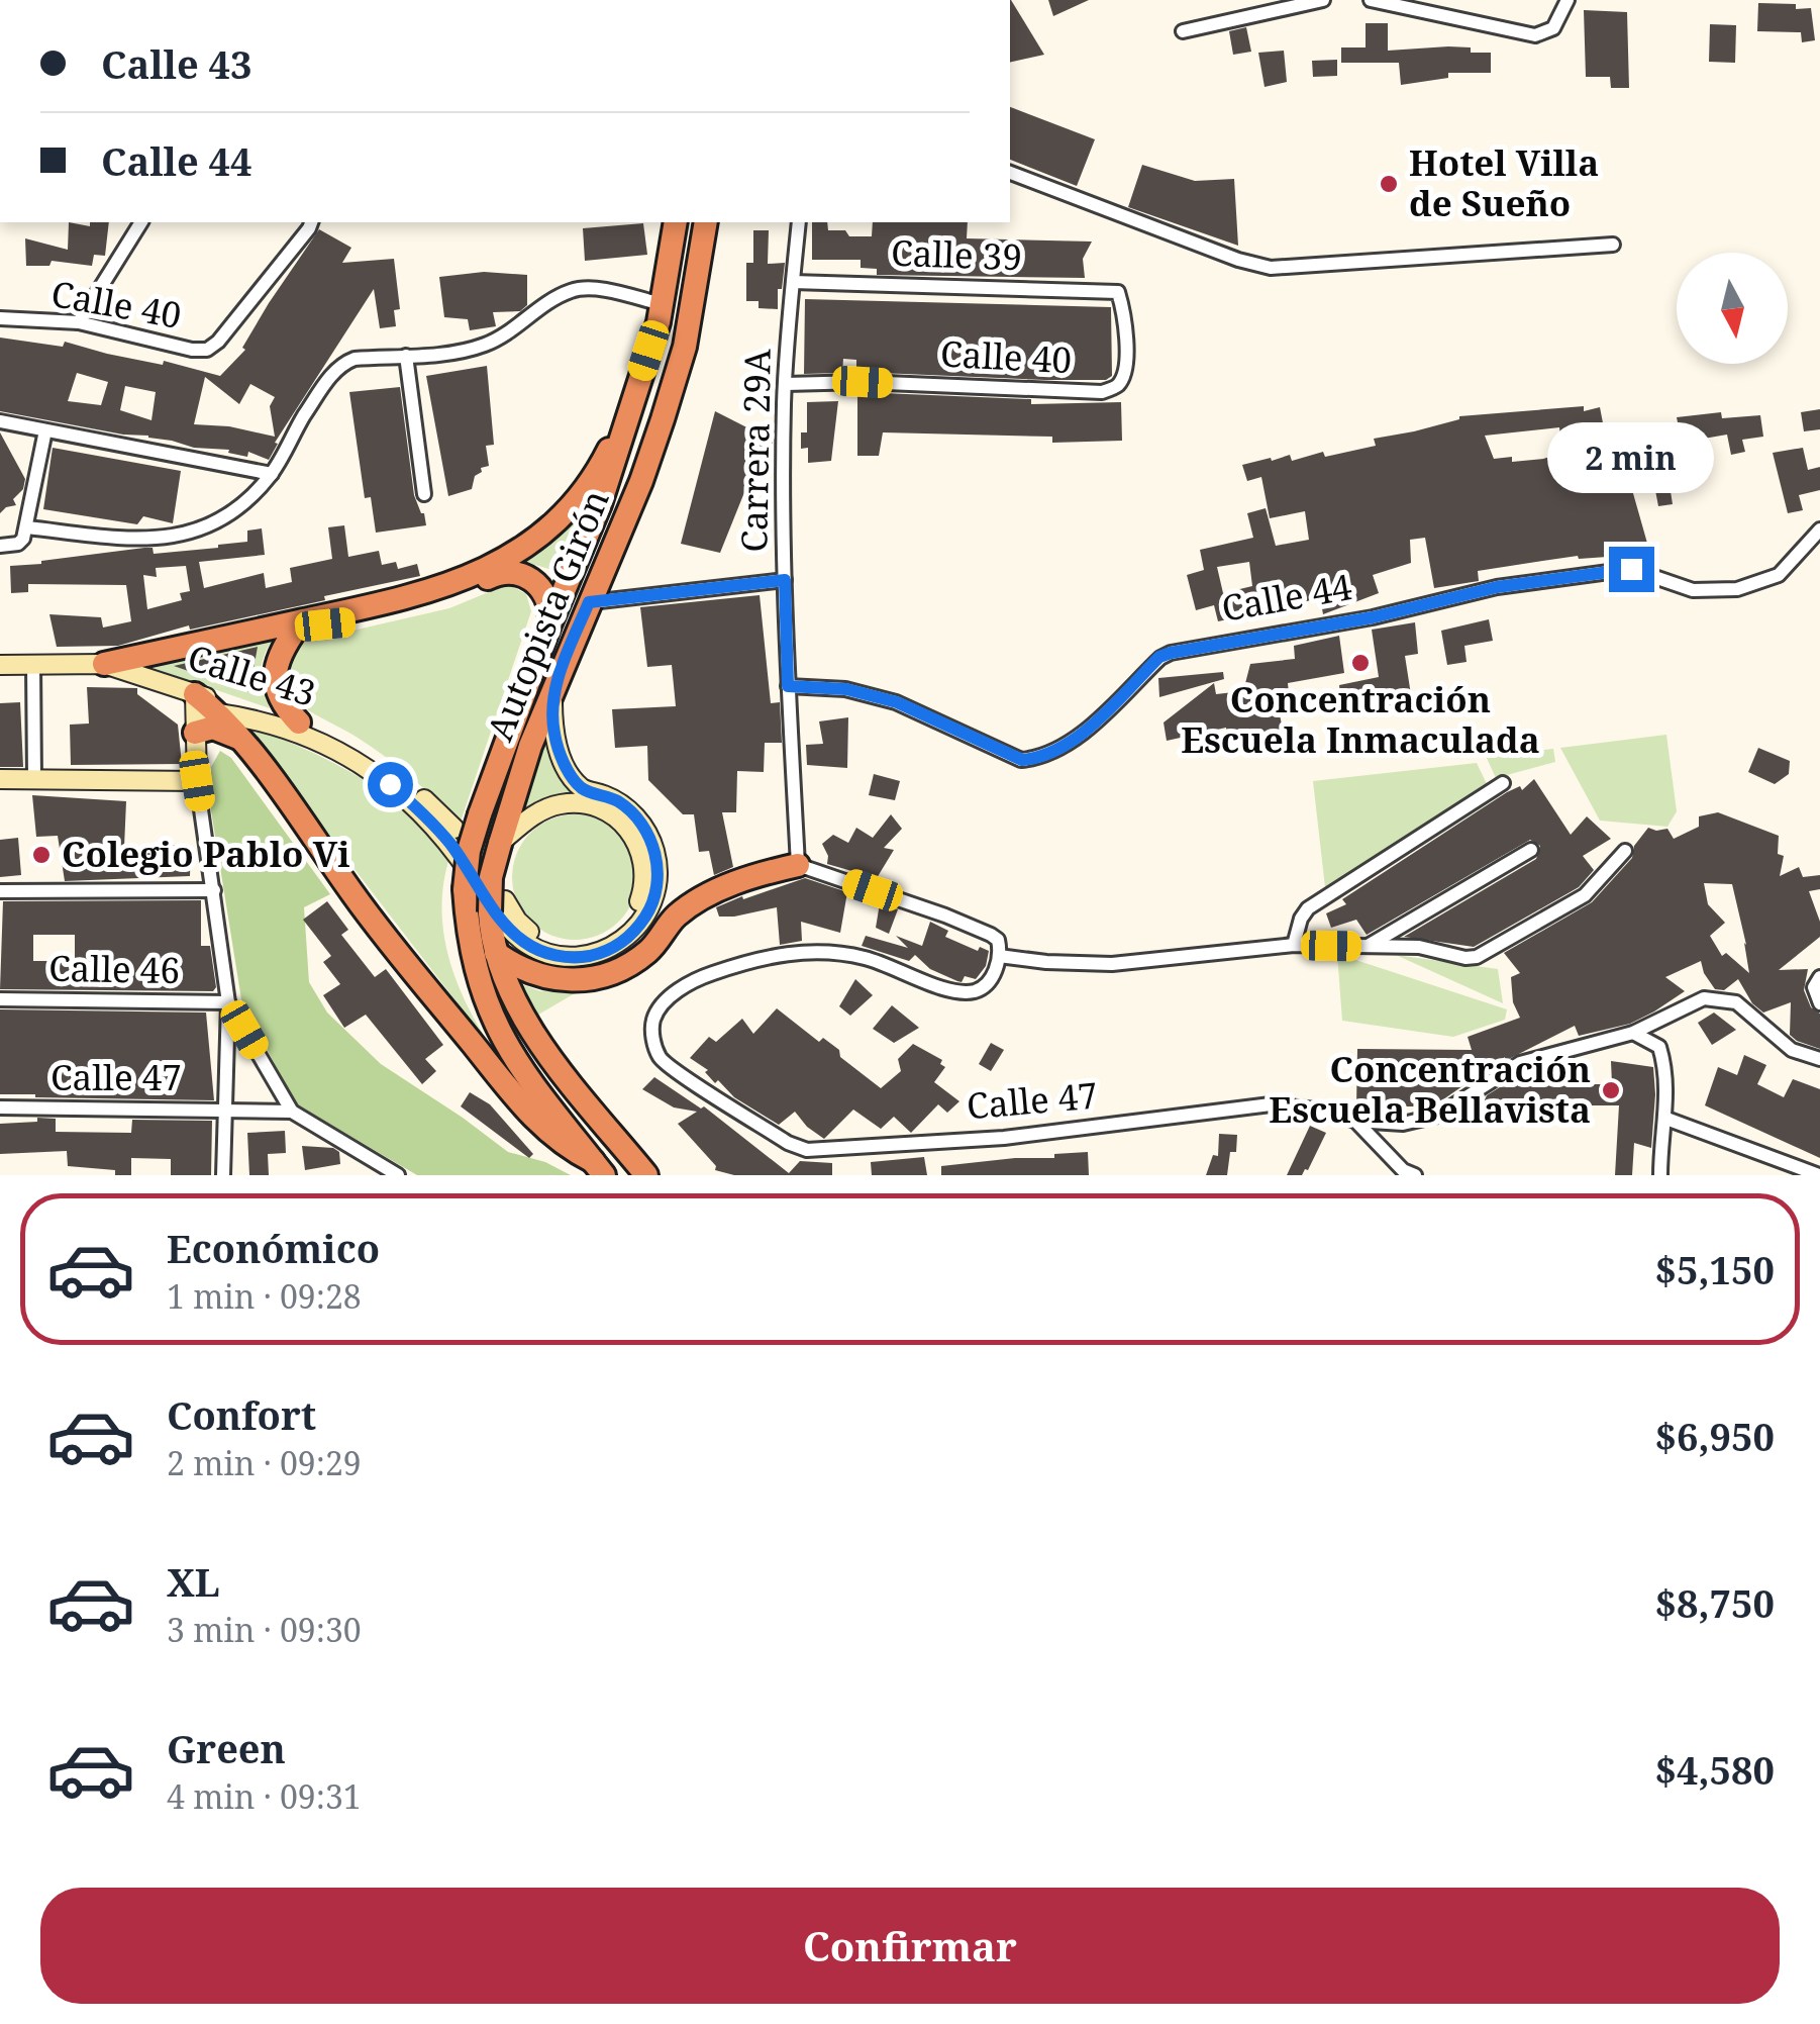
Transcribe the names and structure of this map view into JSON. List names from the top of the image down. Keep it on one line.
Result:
{"streets":{"highway":["Autopista Girón"],"street":["Calle 39","Calle 40","Carrera 29A","Calle 44","Calle 43","Calle 46","Calle 47"]},"crossings":[["Calle 39","Calle 40"],["Calle 39","Carrera 29A"],["Calle 40","Carrera 29A"],["Carrera 29A","Calle 44"],["Autopista Girón","Calle 43"]],"places":["Hotel Villa de Sueño","Concentración Escuela Inmaculada","Colegio Pablo Vi","Concentración Escuela Bellavista"],"north":"bottom","page":{"banner":["Calle 43","Calle 44"],"bubble":"2 min","list":[{"name":"Económico","note":"1 min · 09:28","value":"$5,150"},{"name":"Confort","note":"2 min · 09:29","value":"$6,950"},{"name":"XL","note":"3 min · 09:30","value":"$8,750"},{"name":"Green","note":"4 min · 09:31","value":"$4,580"}],"buttons":"Confirmar"}}
